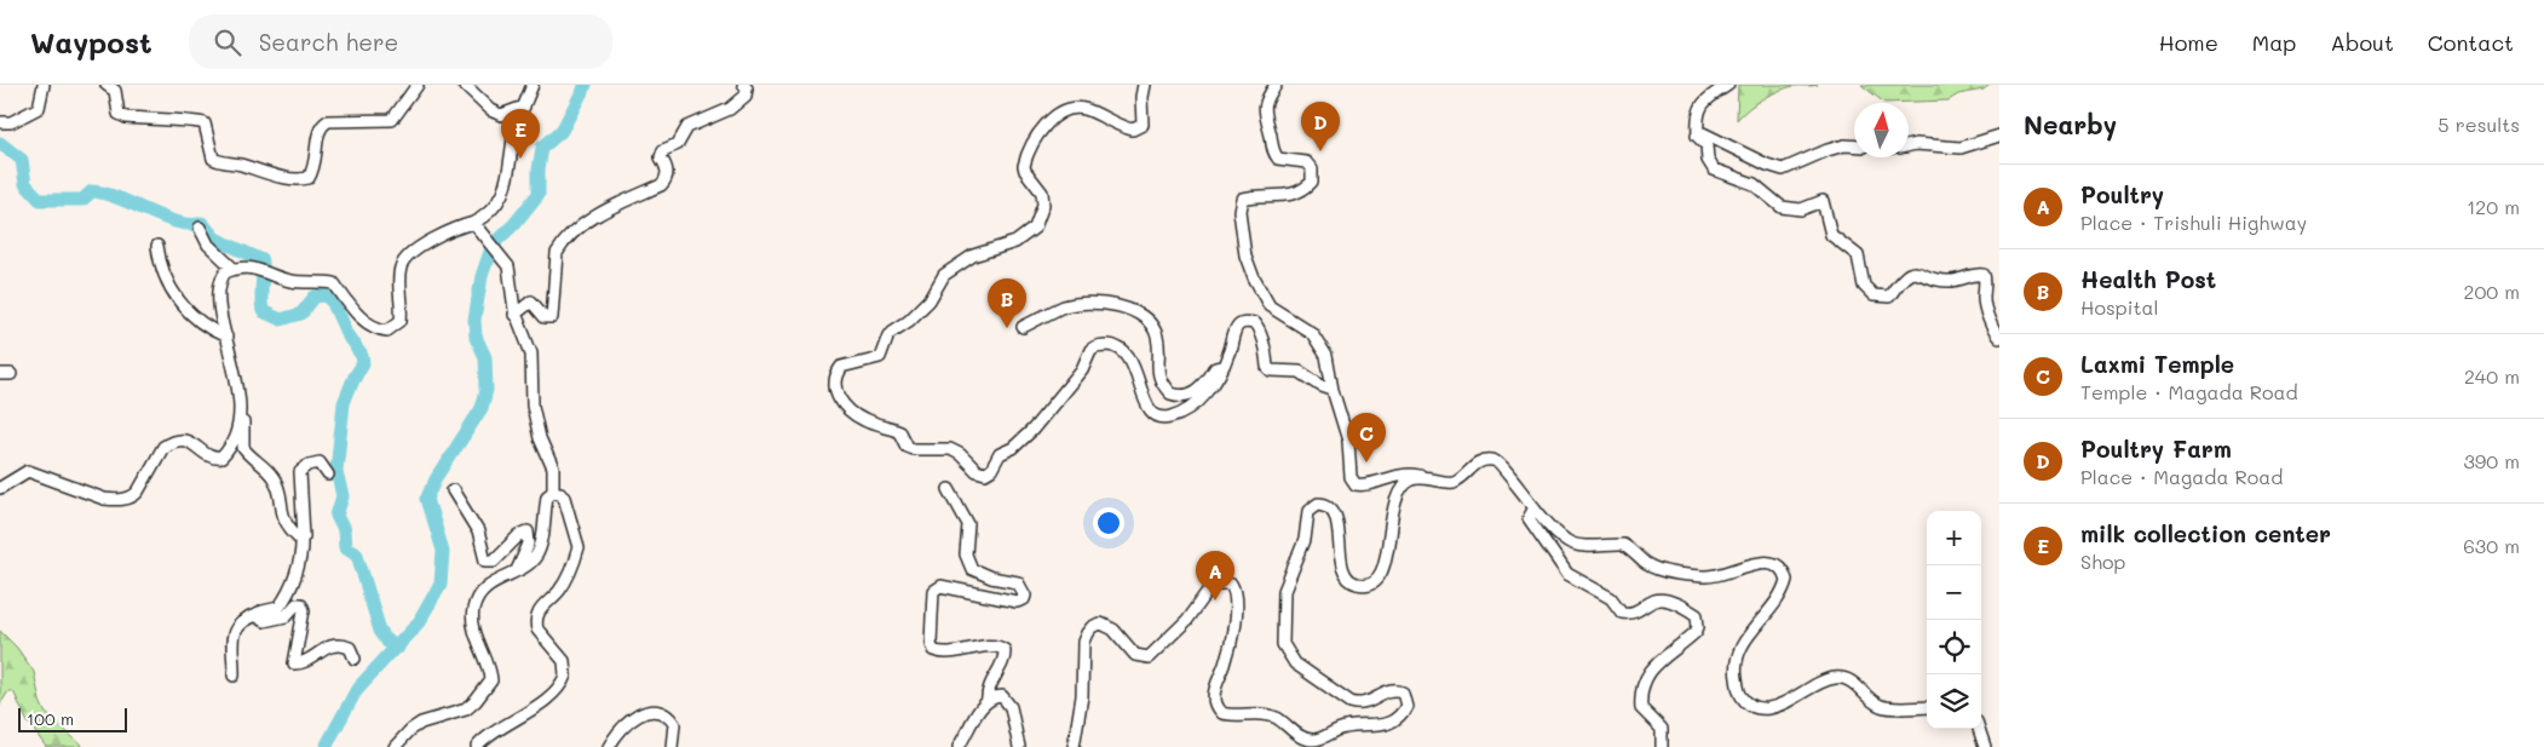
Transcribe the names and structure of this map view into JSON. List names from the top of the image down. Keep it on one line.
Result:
{"scale_bar":"100 m","north":"top","page":{"header":"Waypost","search":"Search here","nav":["Home","Map","About","Contact"],"heading":["Nearby","5 results"],"pins":["D","E","B","C","A"],"list":[{"mark":"A","name":"Poultry","note":"Place · Trishuli Highway","value":"120 m"},{"mark":"B","name":"Health Post","note":"Hospital","value":"200 m"},{"mark":"C","name":"Laxmi Temple","note":"Temple · Magada Road","value":"240 m"},{"mark":"D","name":"Poultry Farm","note":"Place · Magada Road","value":"390 m"},{"mark":"E","name":"milk collection center","note":"Shop","value":"630 m"}],"map_buttons":["+","−"],"scale":"100 m"}}
